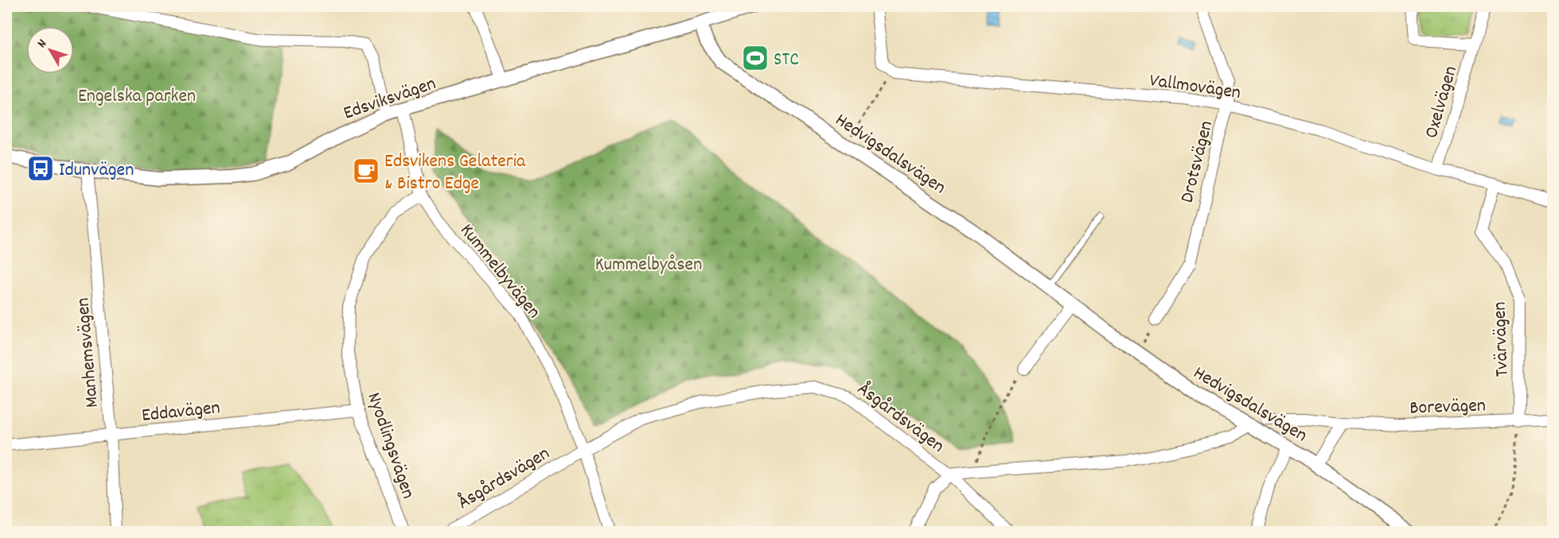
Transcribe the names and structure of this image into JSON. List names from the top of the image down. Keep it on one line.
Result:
{"streets":{"street":["Vallmovägen","Edsviksvägen","Oxelvägen","Hedvigsdalsvägen","Drotsvägen","Kummelbyvägen","Tvärvägen","Manhemsvägen","Borevägen","Eddavägen","Åsgårdsvägen","Nyodlingsvägen"]},"crossings":[["Vallmovägen","Oxelvägen"],["Vallmovägen","Drotsvägen"],["Vallmovägen","Tvärvägen"],["Edsviksvägen","Hedvigsdalsvägen"],["Edsviksvägen","Kummelbyvägen"],["Edsviksvägen","Manhemsvägen"],["Hedvigsdalsvägen","Åsgårdsvägen"],["Kummelbyvägen","Åsgårdsvägen"],["Kummelbyvägen","Nyodlingsvägen"],["Tvärvägen","Borevägen"],["Manhemsvägen","Eddavägen"],["Eddavägen","Nyodlingsvägen"]],"parks":["Engelska parken","Kummelbyåsen"],"places":{"sports":["STC"],"bus stop":["Idunvägen"],"cafe":["Edsvikens Gelateria & Bistro Edge"]},"north":"top left"}
